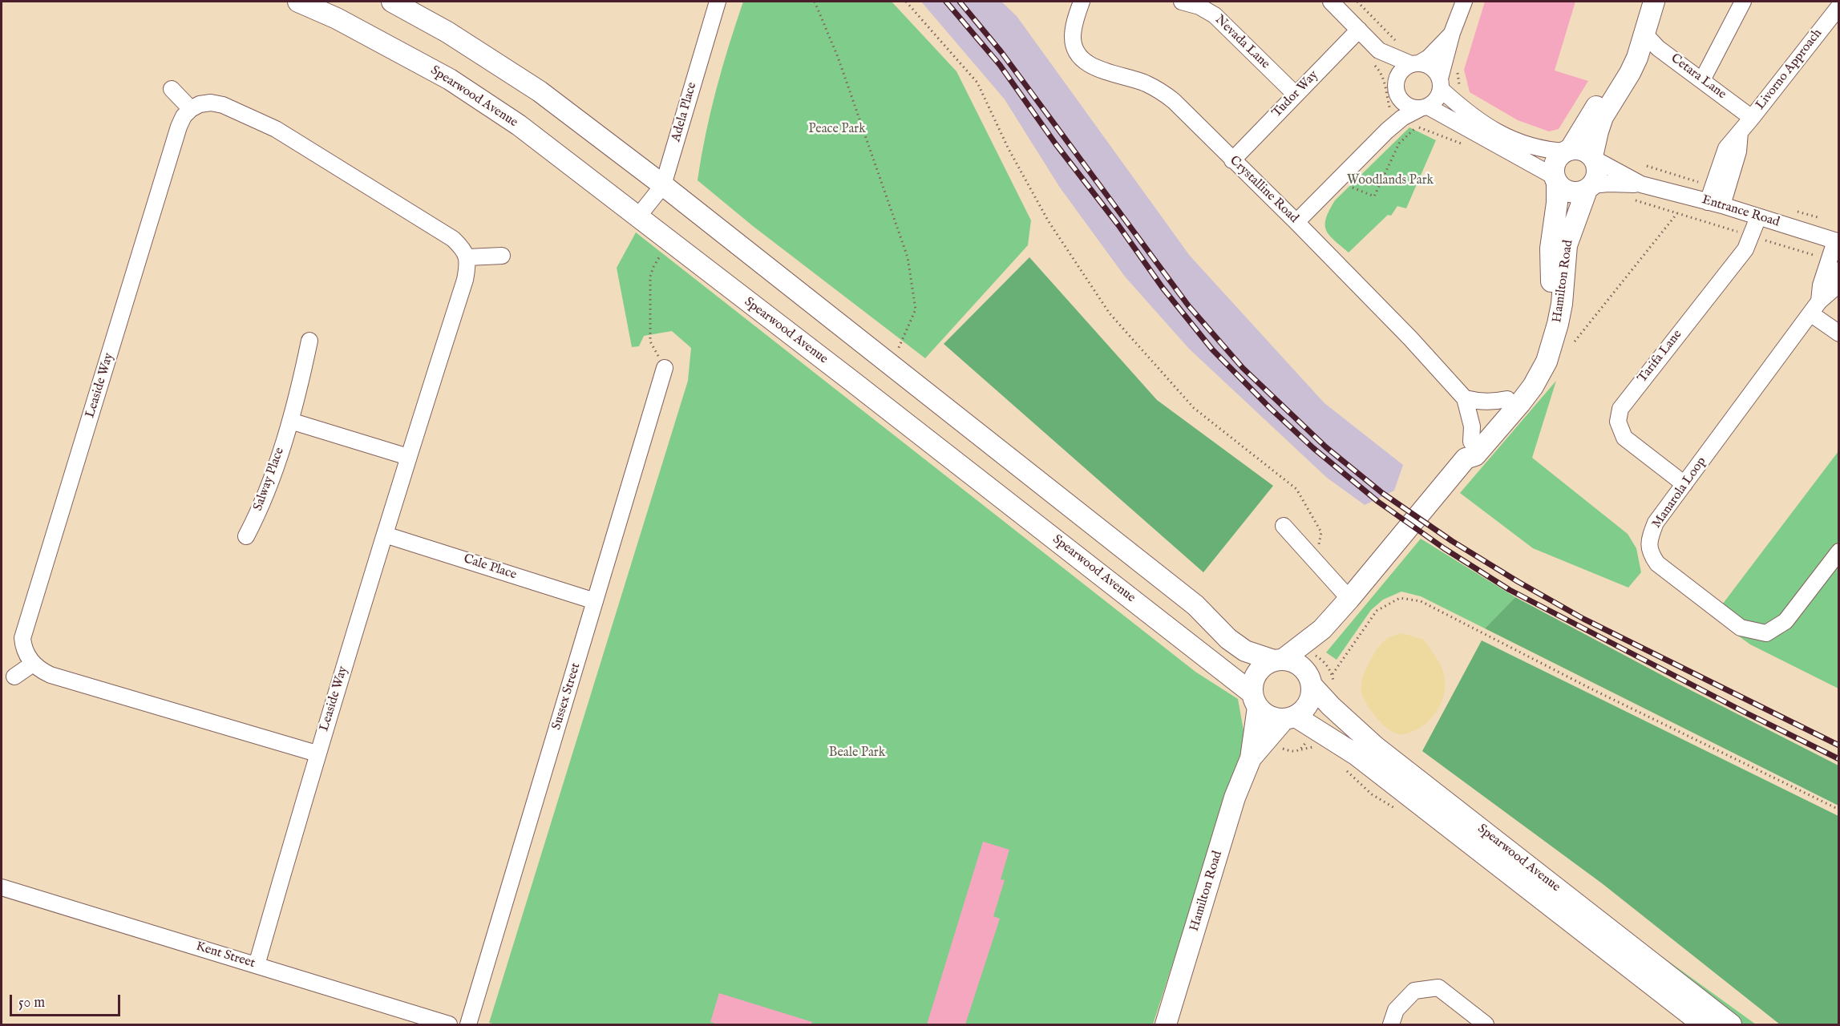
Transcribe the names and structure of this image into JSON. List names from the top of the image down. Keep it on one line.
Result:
{"streets":{"main road":["Spearwood Avenue","Hamilton Road"],"street":["Nevada Lane","Livorno Approach","Cetara Lane","Tudor Way","Adela Place","Crystalline Road","Entrance Road","Tarifa Lane","Leaside Way","Salway Place","Manarola Loop","Cale Place","Sussex Street","Kent Street"]},"crossings":[["Nevada Lane","Tudor Way"],["Livorno Approach","Cetara Lane"],["Livorno Approach","Entrance Road"],["Tudor Way","Crystalline Road"],["Spearwood Avenue","Adela Place"],["Spearwood Avenue","Hamilton Road"],["Crystalline Road","Hamilton Road"],["Entrance Road","Hamilton Road"],["Entrance Road","Tarifa Lane"],["Entrance Road","Manarola Loop"],["Tarifa Lane","Manarola Loop"],["Leaside Way","Cale Place"],["Leaside Way","Kent Street"],["Cale Place","Sussex Street"]],"parks":["Peace Park","Woodlands Park","Beale Park"],"scale_bar":"50 m"}
